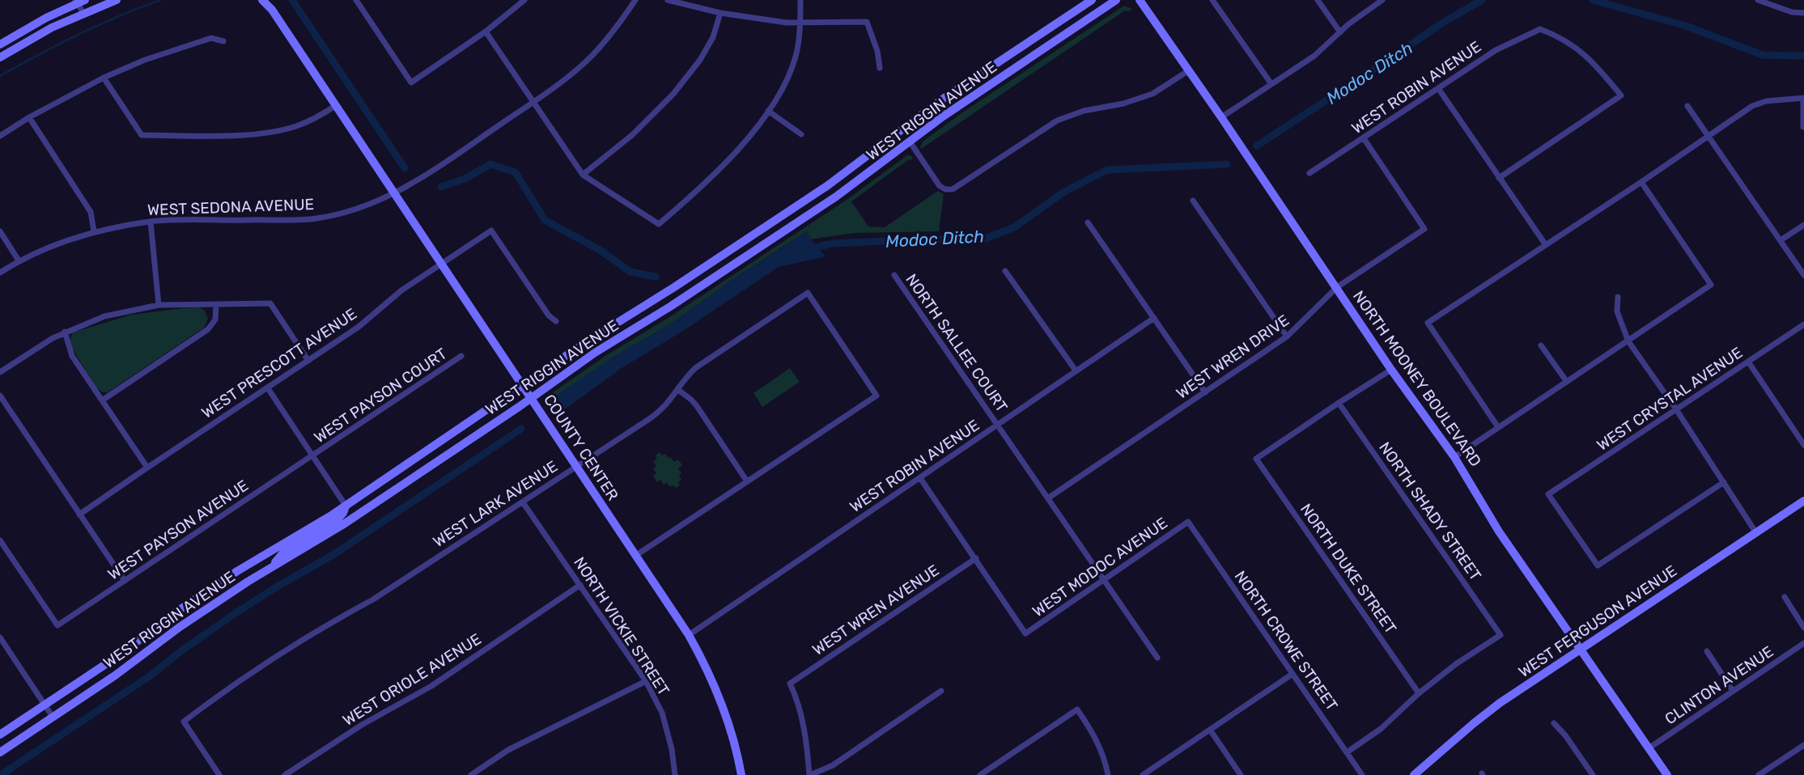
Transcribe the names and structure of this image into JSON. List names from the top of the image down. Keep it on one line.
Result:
{"streets":{"main road":["WEST RIGGIN AVENUE","NORTH MOONEY BOULEVARD","COUNTY CENTER","WEST FERGUSON AVENUE"],"street":["WEST ROBIN AVENUE","WEST SEDONA AVENUE","NORTH SALLEE COURT","WEST WREN DRIVE","WEST PRESCOTT AVENUE","WEST PAYSON COURT","WEST CRYSTAL AVENUE","WEST LARK AVENUE","NORTH SHADY STREET","WEST PAYSON AVENUE","WEST MODOC AVENUE","NORTH DUKE STREET","WEST WREN AVENUE","NORTH VICKIE STREET","NORTH CROWE STREET","WEST ORIOLE AVENUE","CLINTON AVENUE"]},"crossings":[["WEST ROBIN AVENUE","NORTH SALLEE COURT"],["WEST ROBIN AVENUE","WEST WREN DRIVE"],["WEST ROBIN AVENUE","COUNTY CENTER"],["WEST RIGGIN AVENUE","COUNTY CENTER"],["WEST SEDONA AVENUE","COUNTY CENTER"],["NORTH SALLEE COURT","WEST WREN DRIVE"],["NORTH SALLEE COURT","WEST MODOC AVENUE"],["WEST WREN DRIVE","NORTH MOONEY BOULEVARD"],["WEST PRESCOTT AVENUE","COUNTY CENTER"],["NORTH MOONEY BOULEVARD","WEST FERGUSON AVENUE"],["NORTH MOONEY BOULEVARD","CLINTON AVENUE"],["WEST PAYSON COURT","WEST PAYSON AVENUE"],["COUNTY CENTER","WEST LARK AVENUE"],["WEST LARK AVENUE","NORTH VICKIE STREET"],["NORTH SHADY STREET","NORTH DUKE STREET"],["WEST MODOC AVENUE","WEST WREN AVENUE"],["WEST MODOC AVENUE","NORTH CROWE STREET"],["NORTH VICKIE STREET","WEST ORIOLE AVENUE"]],"water":["Modoc Ditch"]}
